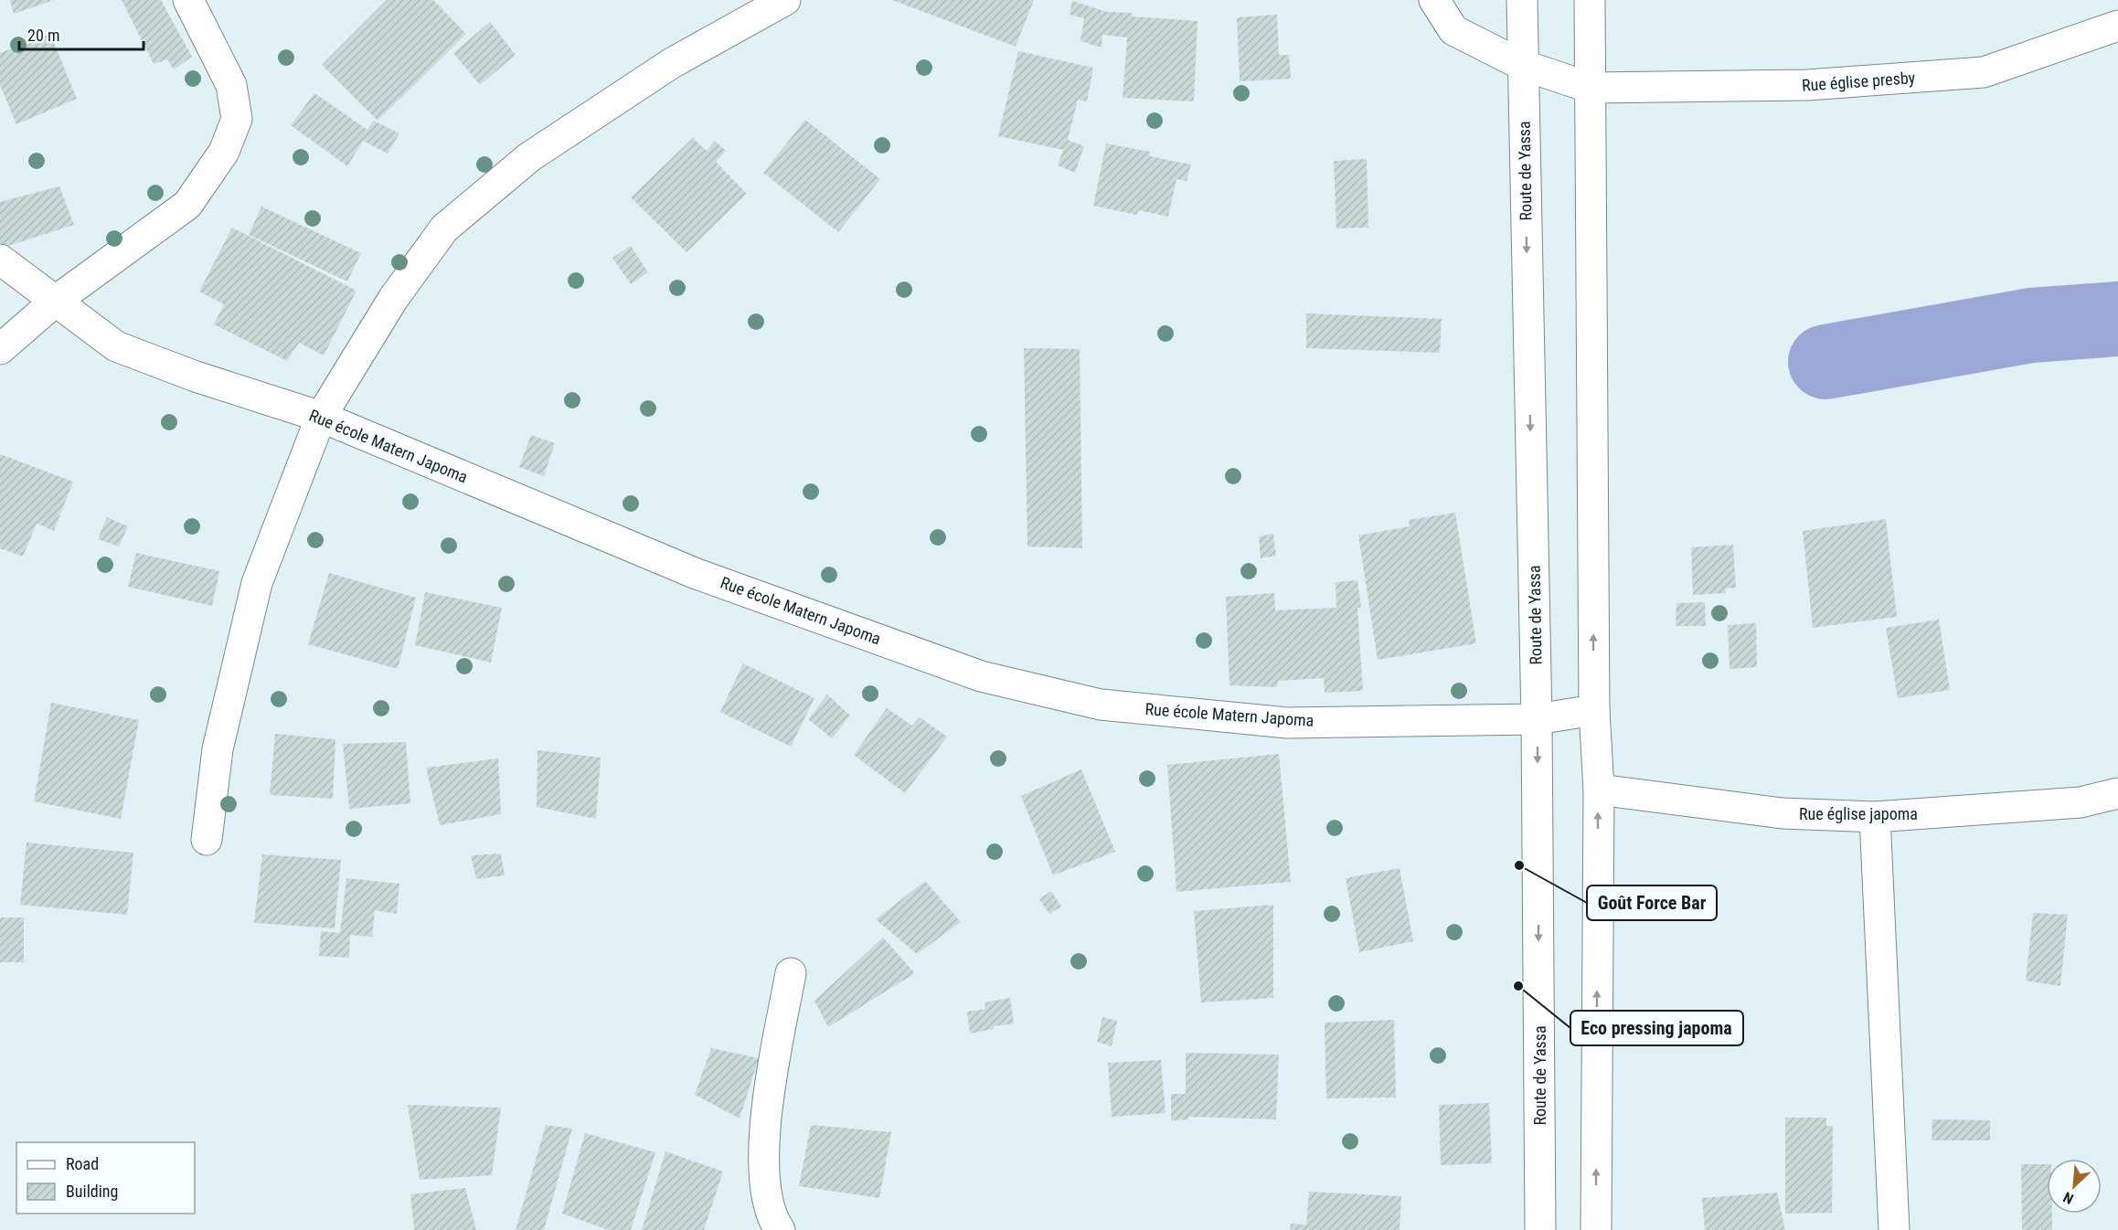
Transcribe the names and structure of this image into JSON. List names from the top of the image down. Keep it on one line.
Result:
{"streets":{"street":["Rue église presby","Route de Yassa","Rue école Matern Japoma","Rue église japoma"]},"crossings":[["Rue église presby","Route de Yassa"],["Route de Yassa","Rue école Matern Japoma"]],"places":["Goût Force Bar","Eco pressing japoma"],"legend":["Road","Building"],"scale_bar":"20 m","north":"bottom left"}
